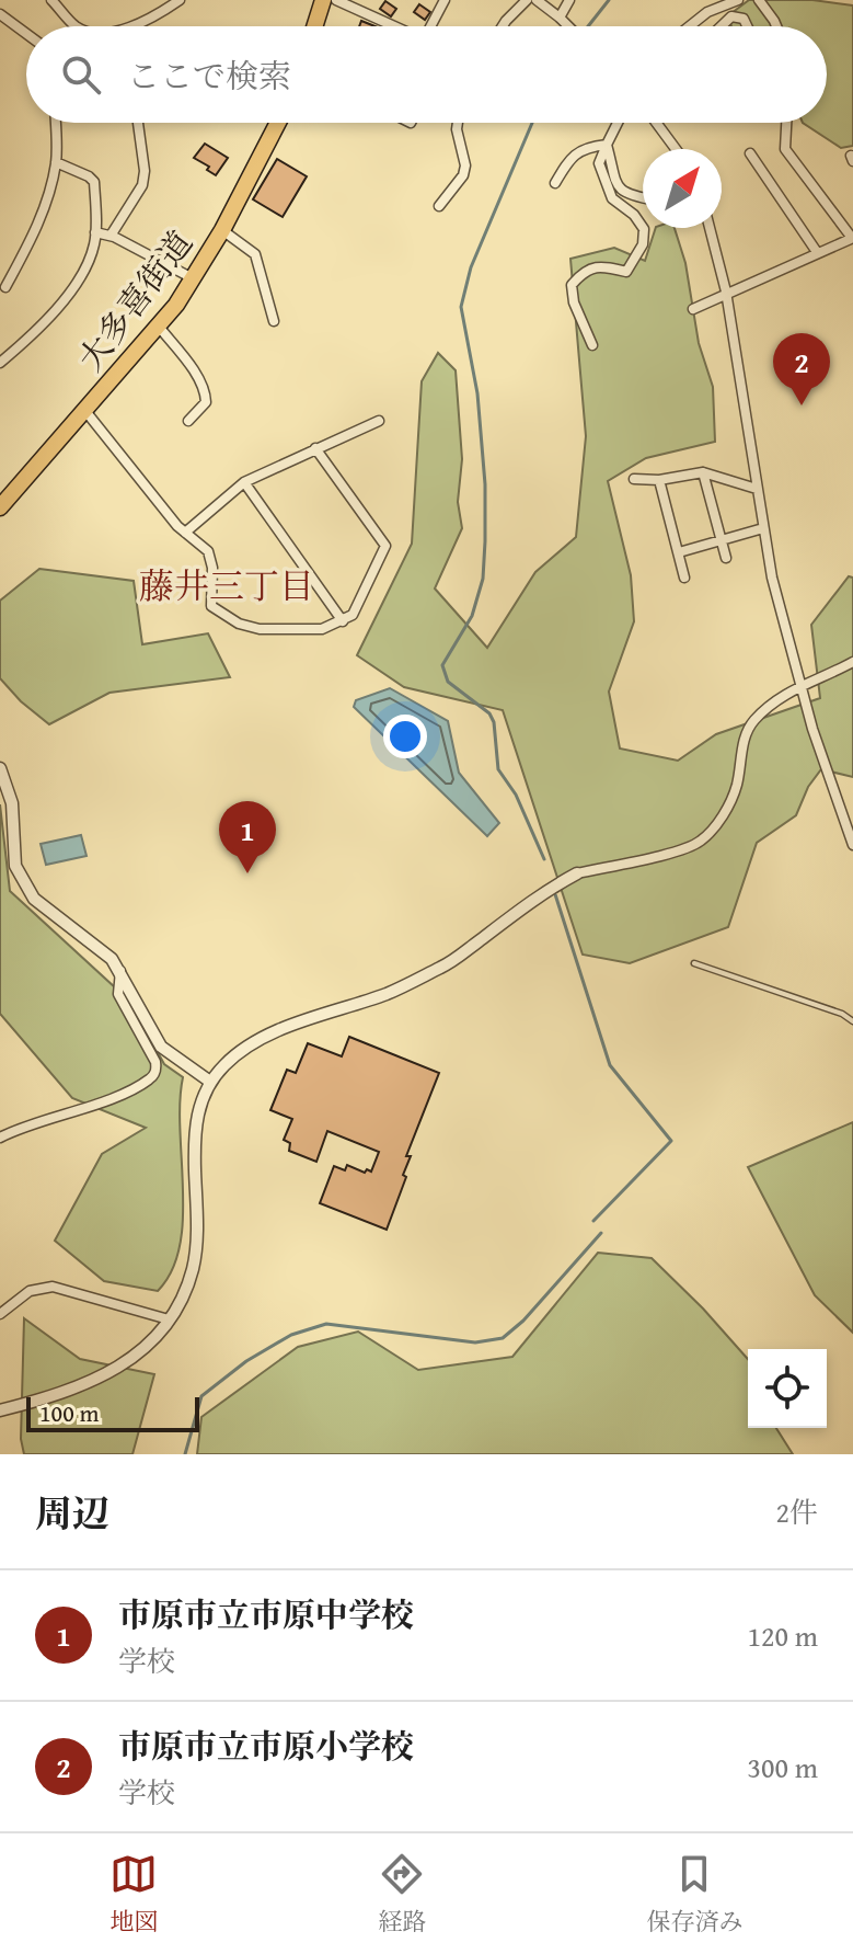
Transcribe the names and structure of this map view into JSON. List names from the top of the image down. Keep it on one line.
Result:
{"streets":{"highway":["大多喜街道"]},"districts":["藤井三丁目"],"scale_bar":"100 m","north":"top right","page":{"search":"ここで検索","pins":["2","1"],"scale":"100 m","heading":["周辺","2件"],"list":[{"mark":"1","name":"市原市立市原中学校","note":"学校","value":"120 m"},{"mark":"2","name":"市原市立市原小学校","note":"学校","value":"300 m"}],"nav":["地図","経路","保存済み"]}}
